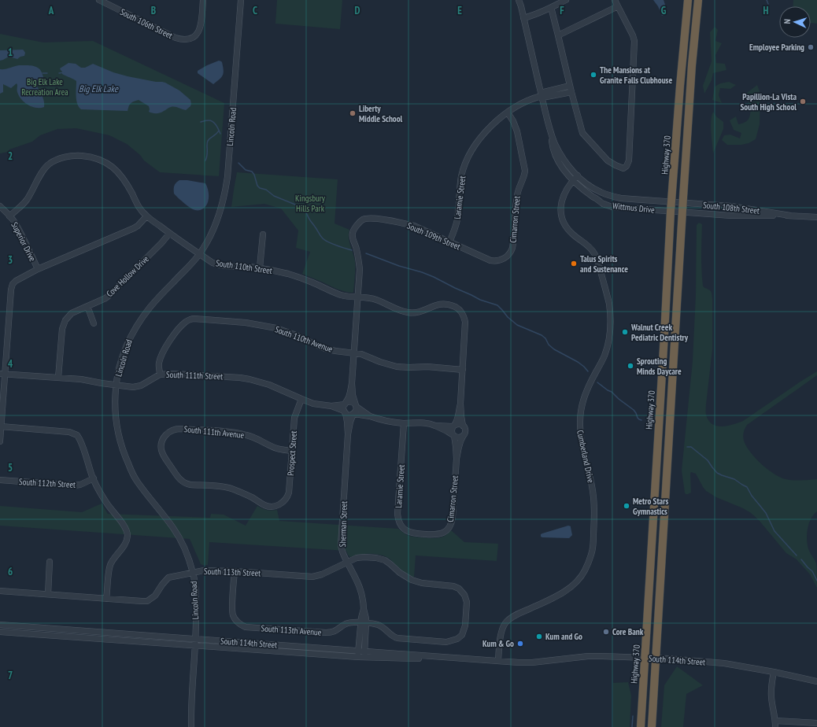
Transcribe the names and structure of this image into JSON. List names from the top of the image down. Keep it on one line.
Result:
{"streets":{"highway":["Highway 370"],"street":["South 106th Street","Lincoln Road","Laramie Street","Wittmus Drive","South 108th Street","Cimarron Street","South 109th Street","Superior Drive","South 110th Street","Cove Hollow Drive","South 110th Avenue","South 111th Street","South 111th Avenue","Prospect Street","Cumberland Drive","South 112th Street","Sherman Street","South 113th Street","South 113th Avenue","South 114th Street"]},"crossings":[["Lincoln Road","South 110th Street"],["Lincoln Road","South 111th Street"],["Lincoln Road","South 113th Street"],["Lincoln Road","South 114th Street"],["Highway 370","Wittmus Drive"],["Highway 370","South 108th Street"],["Highway 370","South 114th Street"],["Laramie Street","Wittmus Drive"],["Laramie Street","Cimarron Street"],["Laramie Street","South 109th Street"],["Wittmus Drive","South 108th Street"],["Wittmus Drive","Cumberland Drive"],["Cimarron Street","South 109th Street"],["South 109th Street","South 110th Street"],["Superior Drive","South 111th Street"],["South 110th Street","Cove Hollow Drive"],["South 110th Street","South 110th Avenue"],["Cove Hollow Drive","South 111th Street"],["South 110th Avenue","South 111th Street"],["South 111th Street","Prospect Street"],["South 111th Street","Sherman Street"],["South 111th Avenue","Prospect Street"],["Cumberland Drive","South 114th Street"],["Sherman Street","South 113th Street"],["Sherman Street","South 113th Avenue"],["Sherman Street","South 114th Street"],["South 113th Street","South 113th Avenue"]],"water":["Big Elk Lake"],"parks":["Big Elk Lake Recreation Area","Kingsbury Hills Park"],"places":["Employee Parking","The Mansions at Granite Falls Clubhouse","Papillion-La Vista South High School","Liberty Middle School","Talus Spirits and Sustenance","Walnut Creek Pediatric Dentistry","Sprouting Minds Daycare","Metro Stars Gymnastics","Core Bank","Kum and Go","Kum & Go"],"north":"left","grid":{"columns":["A","B","C","D","E","F","G","H"],"rows":["1","2","3","4","5","6","7"]}}
